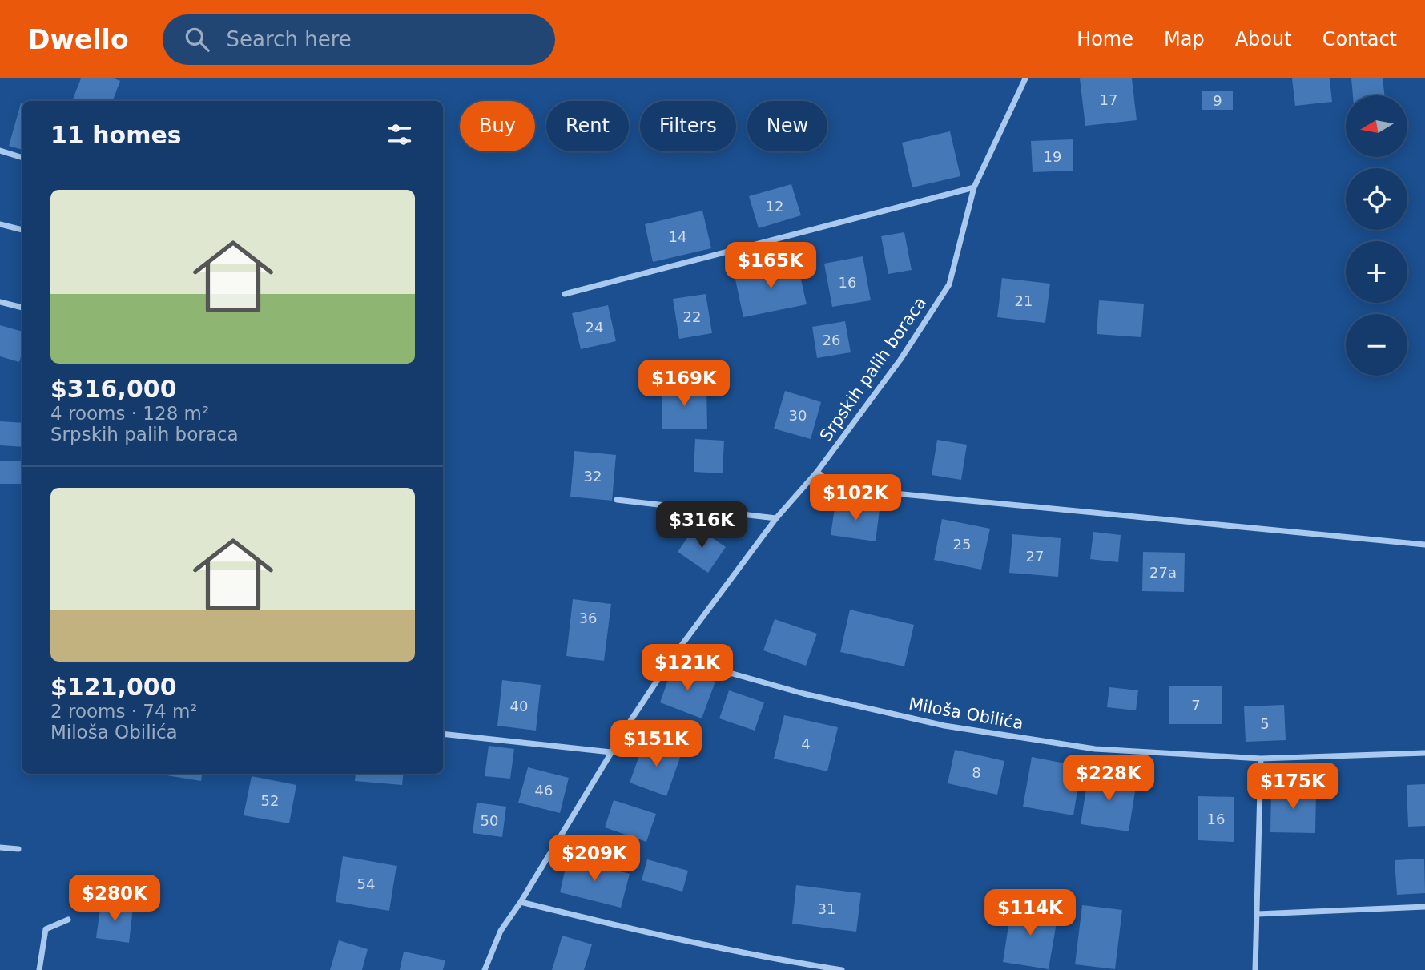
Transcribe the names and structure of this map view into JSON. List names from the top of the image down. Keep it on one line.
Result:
{"streets":{"street":["Srpskih palih boraca","Miloša Obilića"]},"crossings":[["Srpskih palih boraca","Miloša Obilića"]],"house_numbers":["17","9","19","12","14","16","21","22","24","26","30","32","25","27","27a","36","7","40","5","4","8","46","52","16","50","54","31"],"north":"left","page":{"header":"Dwello","search":"Search here","nav":["Home","Map","About","Contact"],"map_buttons":["+","−"],"chip":["Buy","Rent","Filters","New"],"heading":"11 homes","list":[{"name":"$316,000","note":"4 rooms · 128 m² · Srpskih palih boraca"},{"name":"$121,000","note":"2 rooms · 74 m² · Miloša Obilića"}],"price":["$165K","$169K","$102K","$316K","$121K","$151K","$228K","$175K","$209K","$280K","$114K"]}}
